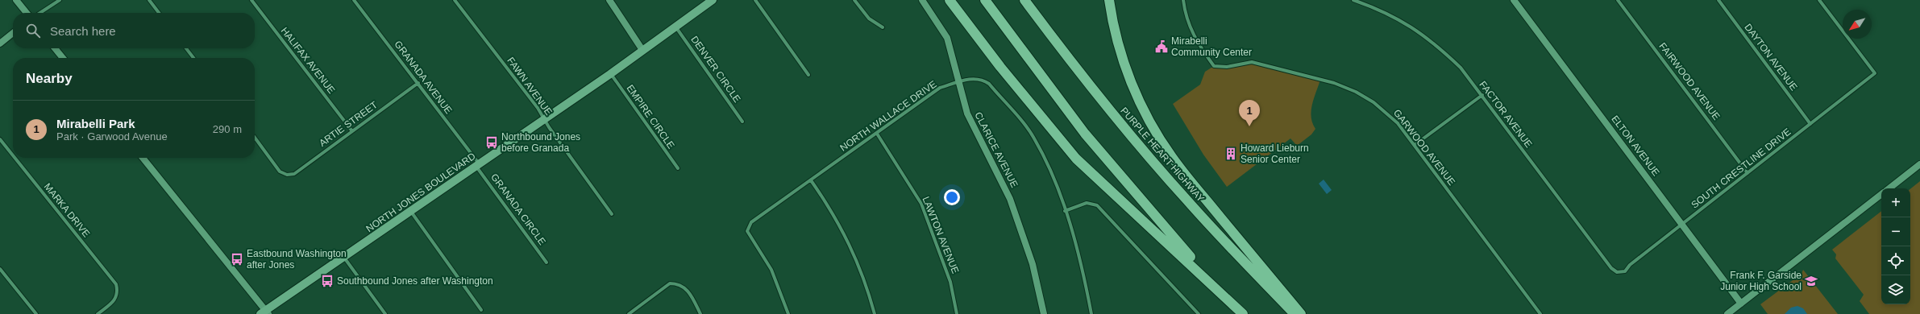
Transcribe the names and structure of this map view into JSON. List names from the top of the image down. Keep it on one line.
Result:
{"streets":{"highway":["PURPLE HEART HIGHWAY"],"main road":["NORTH JONES BOULEVARD"],"street":["DAYTON AVENUE","HALIFAX AVENUE","DENVER CIRCLE","GRANADA AVENUE","FAIRWOOD AVENUE","FAWN AVENUE","FACTOR AVENUE","NORTH WALLACE DRIVE","EMPIRE CIRCLE","ARTIE STREET","ELTON AVENUE","GARWOOD AVENUE","CLARICE AVENUE","SOUTH CRESTLINE DRIVE","GRANADA CIRCLE","MARKA DRIVE","LAWTON AVENUE"]},"crossings":[["DAYTON AVENUE","SOUTH CRESTLINE DRIVE"],["HALIFAX AVENUE","ARTIE STREET"],["DENVER CIRCLE","NORTH JONES BOULEVARD"],["GRANADA AVENUE","ARTIE STREET"],["GRANADA AVENUE","NORTH JONES BOULEVARD"],["GRANADA AVENUE","GRANADA CIRCLE"],["FAIRWOOD AVENUE","SOUTH CRESTLINE DRIVE"],["FAWN AVENUE","NORTH JONES BOULEVARD"],["FACTOR AVENUE","SOUTH CRESTLINE DRIVE"],["NORTH WALLACE DRIVE","CLARICE AVENUE"],["NORTH WALLACE DRIVE","LAWTON AVENUE"],["EMPIRE CIRCLE","NORTH JONES BOULEVARD"],["ELTON AVENUE","SOUTH CRESTLINE DRIVE"],["NORTH JONES BOULEVARD","GRANADA CIRCLE"]],"places":{"public building":["Mirabelli Community Center"],"bus stop":["Northbound Jones before Granada","Eastbound Washington after Jones","Southbound Jones after Washington"],"building":["Howard Lieburn Senior Center"],"school or university":["Frank F. Garside Junior High School"]},"north":"bottom left","page":{"search":"Search here","heading":"Nearby","pins":"1","list":[{"mark":"1","name":"Mirabelli Park","note":"Park · Garwood Avenue","value":"290 m"}],"map_buttons":["+","−"]}}
